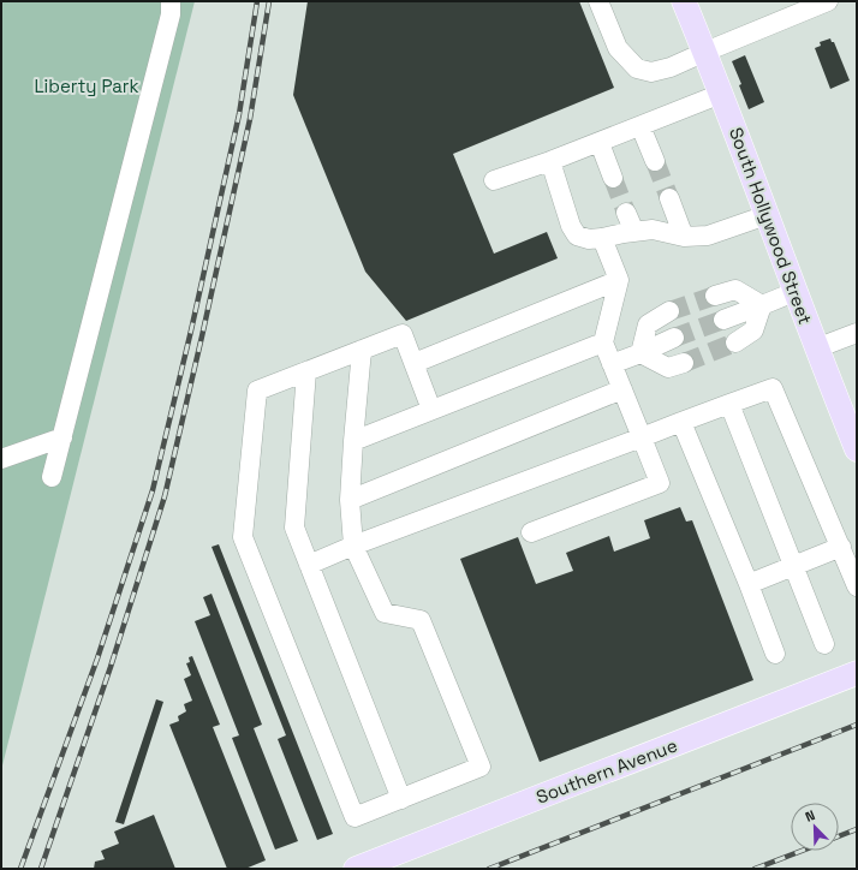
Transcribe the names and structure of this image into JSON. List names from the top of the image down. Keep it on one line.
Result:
{"streets":{"main road":["South Hollywood Street","Southern Avenue"]},"parks":["Liberty Park"],"north":"top left"}
